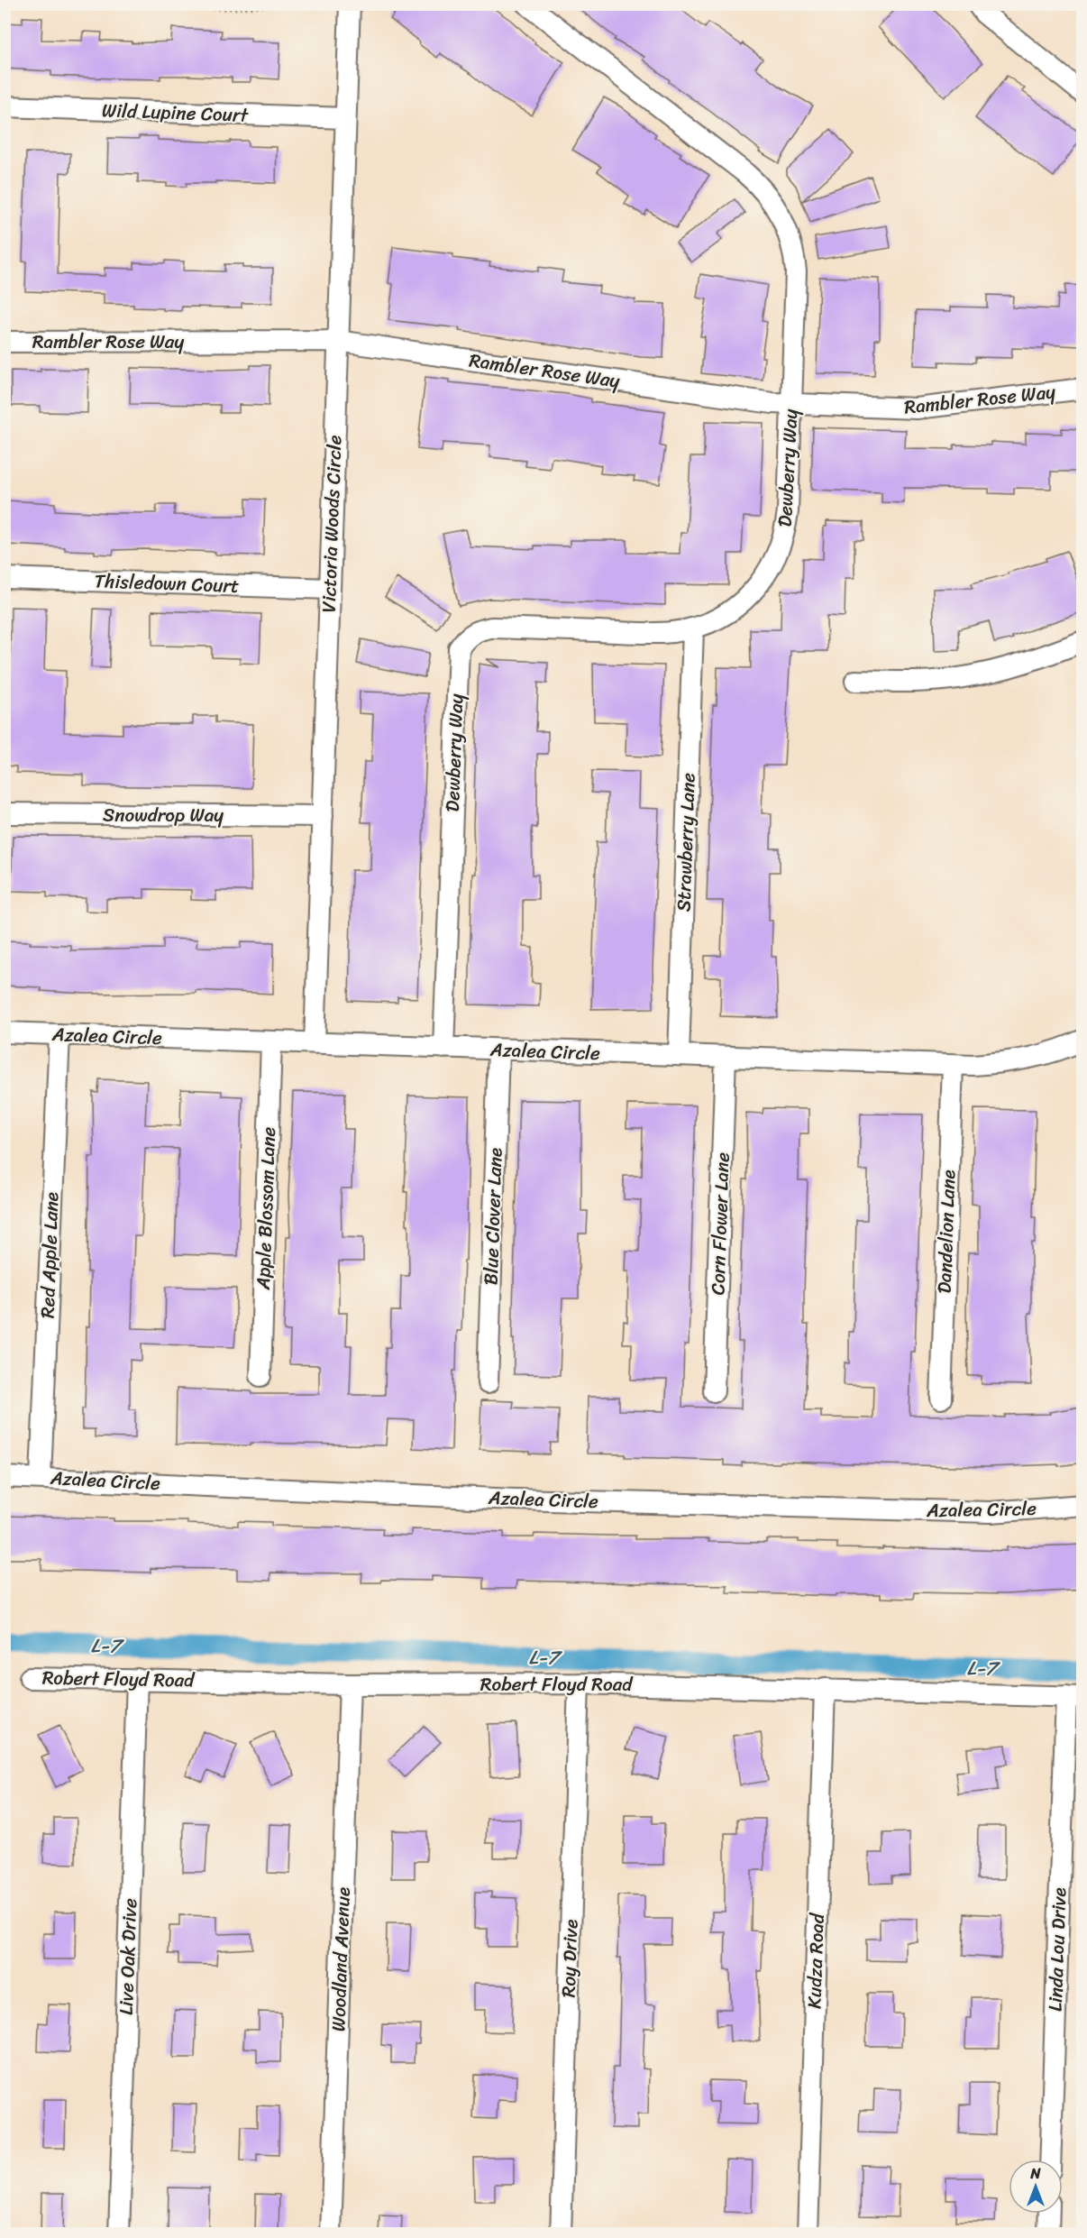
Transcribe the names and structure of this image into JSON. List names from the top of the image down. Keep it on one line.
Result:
{"streets":{"street":["Wild Lupine Court","Rambler Rose Way","Dewberry Way","Victoria Woods Circle","Thisledown Court","Snowdrop Way","Strawberry Lane","Azalea Circle","Apple Blossom Lane","Blue Clover Lane","Corn Flower Lane","Dandelion Lane","Red Apple Lane","Robert Floyd Road","Linda Lou Drive","Live Oak Drive","Roy Drive","Woodland Avenue","Kudza Road"]},"crossings":[["Wild Lupine Court","Victoria Woods Circle"],["Rambler Rose Way","Dewberry Way"],["Rambler Rose Way","Victoria Woods Circle"],["Dewberry Way","Strawberry Lane"],["Dewberry Way","Azalea Circle"],["Victoria Woods Circle","Thisledown Court"],["Victoria Woods Circle","Snowdrop Way"],["Victoria Woods Circle","Azalea Circle"],["Strawberry Lane","Azalea Circle"],["Azalea Circle","Apple Blossom Lane"],["Azalea Circle","Blue Clover Lane"],["Azalea Circle","Corn Flower Lane"],["Azalea Circle","Dandelion Lane"],["Azalea Circle","Red Apple Lane"],["Robert Floyd Road","Linda Lou Drive"],["Robert Floyd Road","Live Oak Drive"],["Robert Floyd Road","Roy Drive"],["Robert Floyd Road","Woodland Avenue"],["Robert Floyd Road","Kudza Road"]],"water":["L-7"],"north":"top"}
